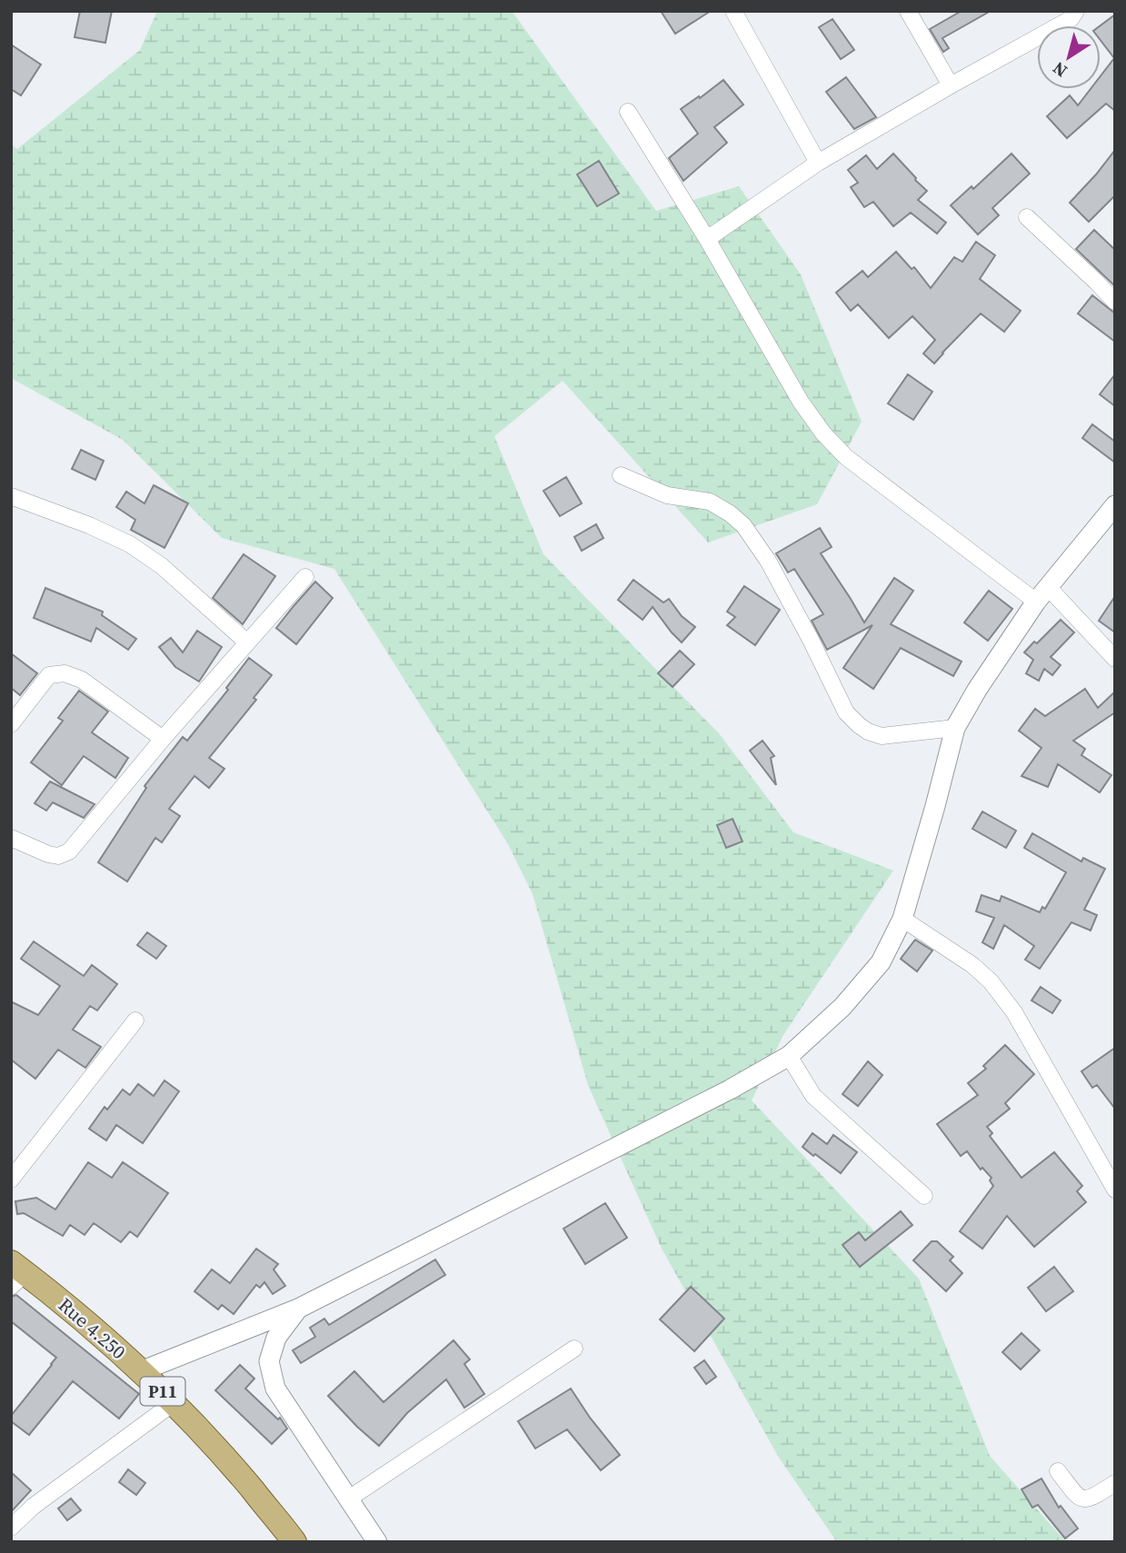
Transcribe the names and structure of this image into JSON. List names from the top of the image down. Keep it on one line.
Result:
{"streets":{"main road":["Rue 4.250","P11"]},"north":"bottom left"}
